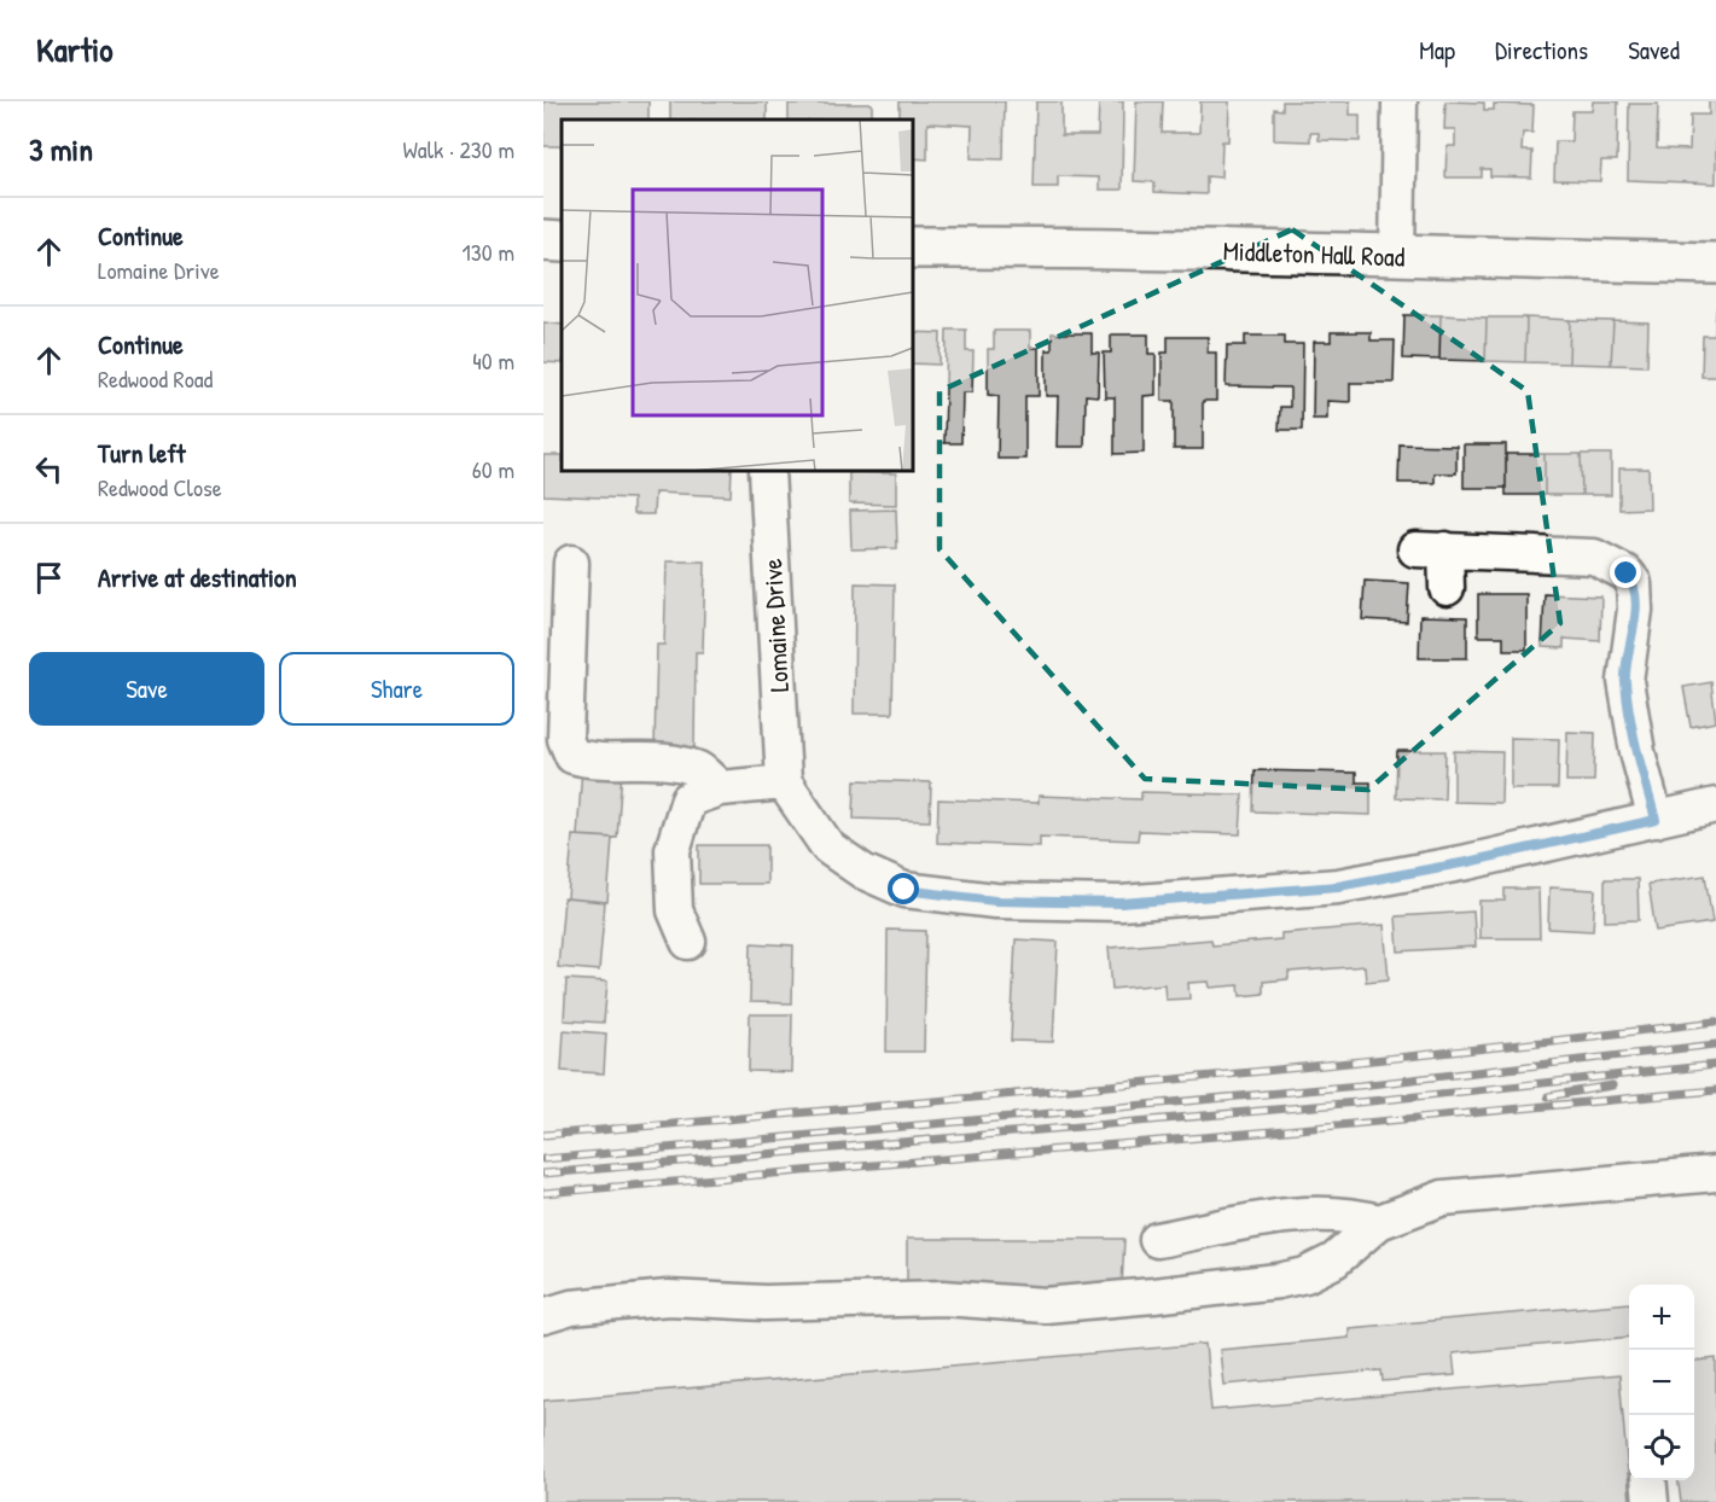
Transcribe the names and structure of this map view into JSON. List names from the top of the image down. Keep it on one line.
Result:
{"streets":{"main road":["Middleton Hall Road"],"street":["Lomaine Drive"]},"page":{"header":"Kartio","nav":["Map","Directions","Saved"],"heading":["3 min","Walk · 230 m"],"list":[["Continue","Lomaine Drive","130 m"],["Continue","Redwood Road","40 m"],["Turn left","Redwood Close","60 m"],"Arrive at destination"],"buttons":["Save","Share"],"map_buttons":["+","−"]}}
